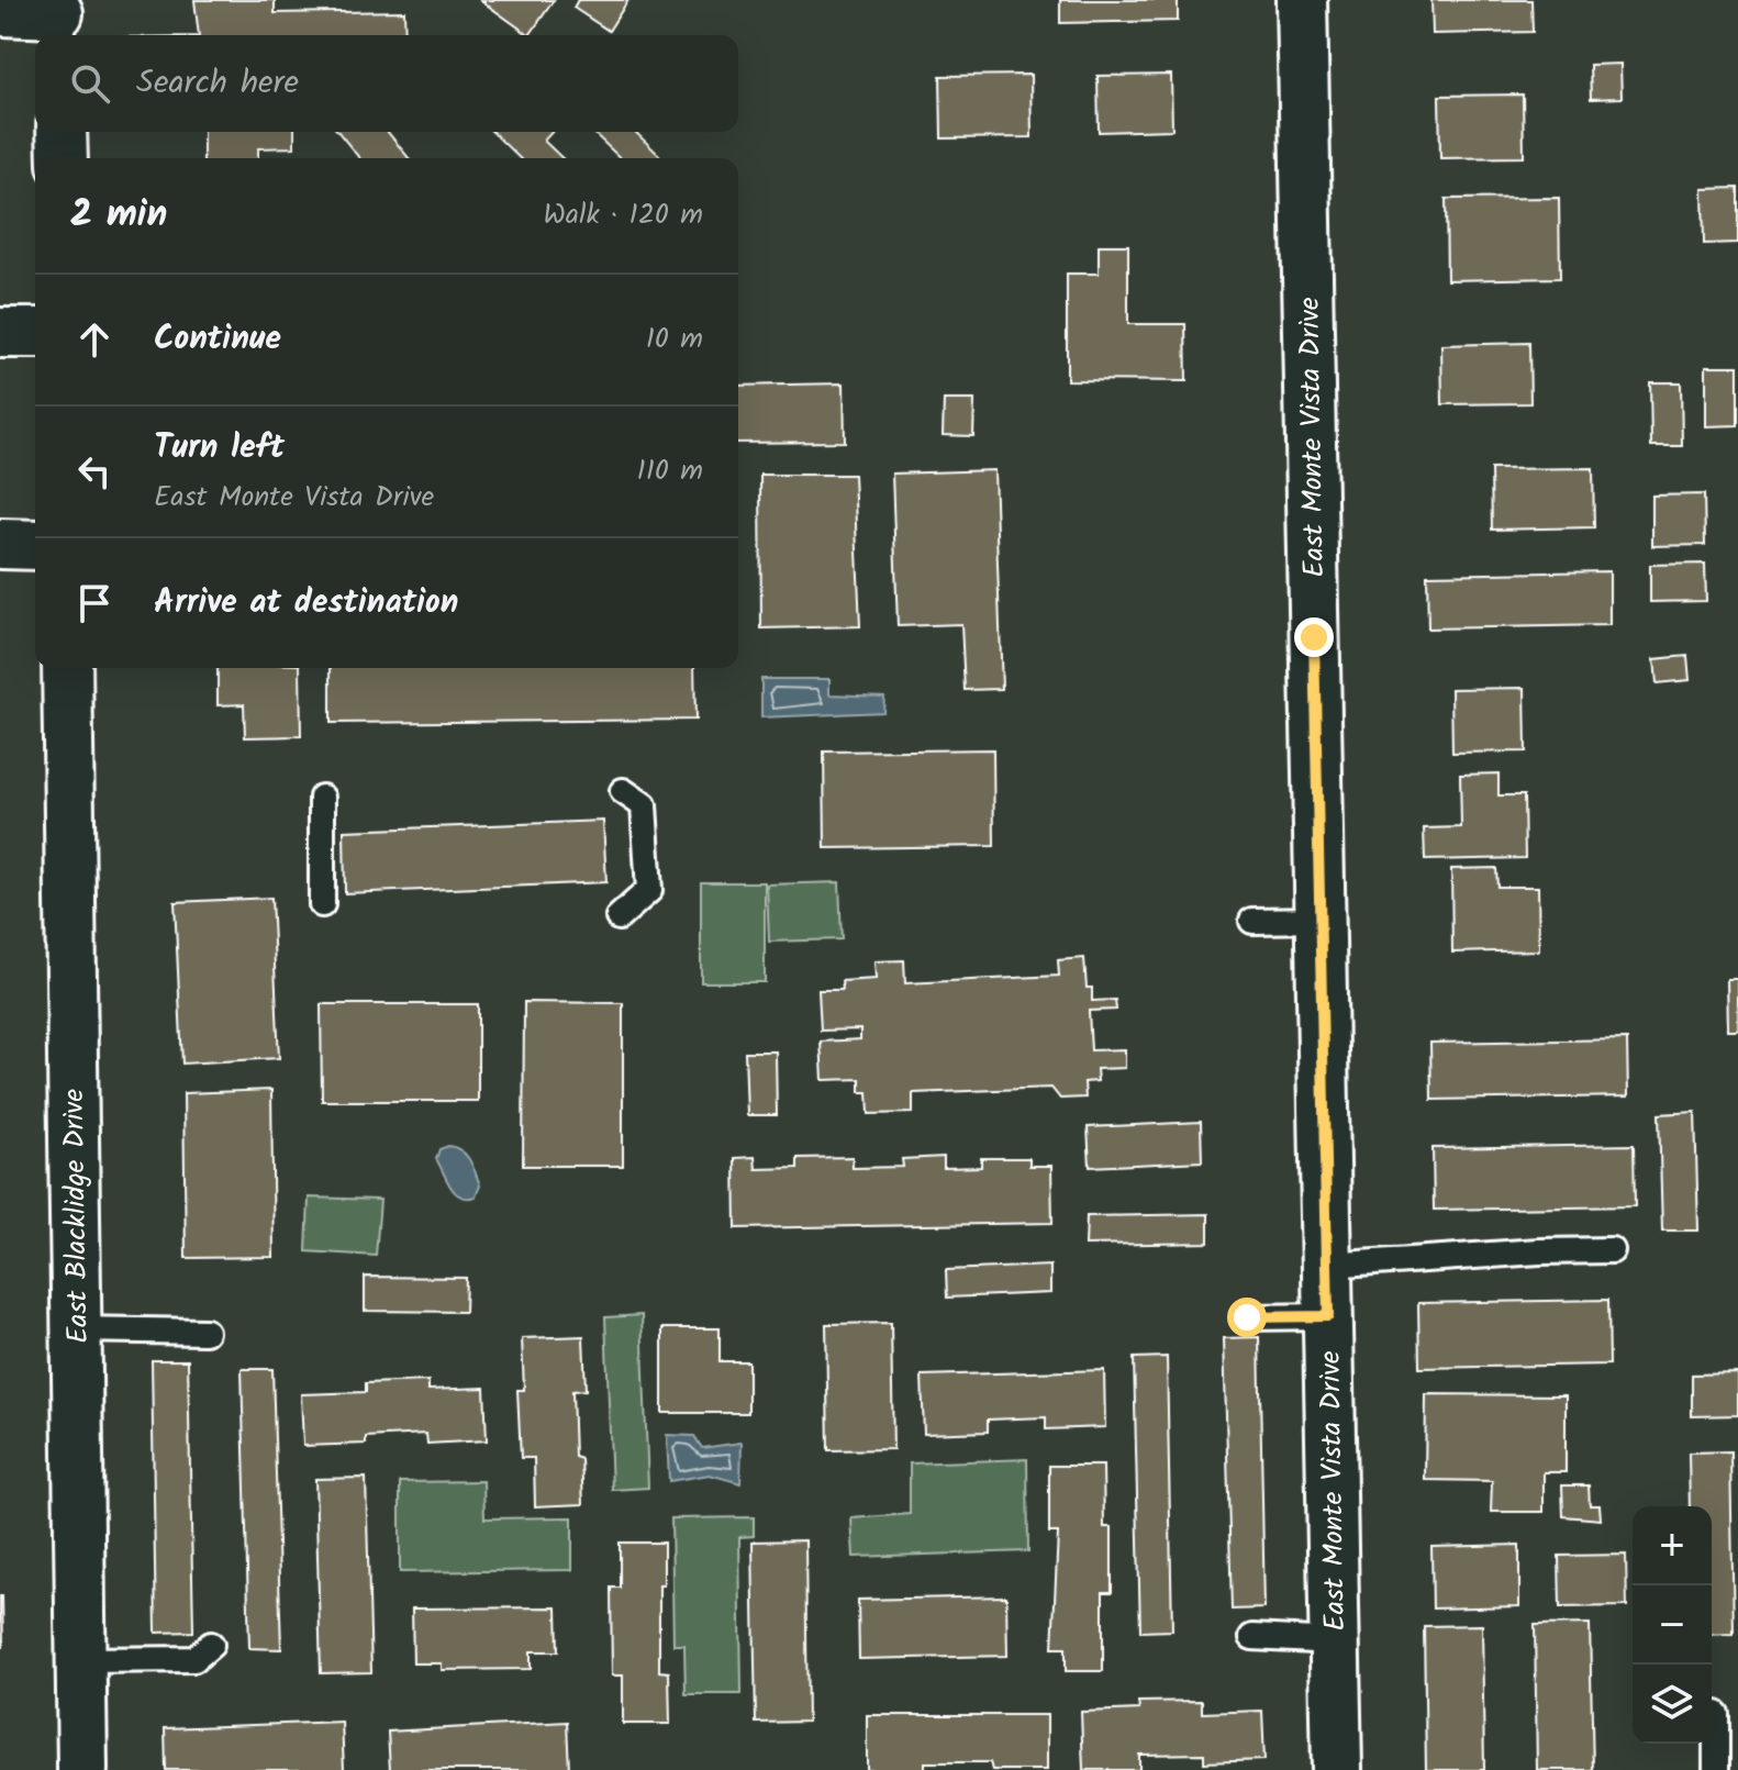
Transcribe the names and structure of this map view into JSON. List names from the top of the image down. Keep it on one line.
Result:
{"streets":{"street":["East Monte Vista Drive","East Blacklidge Drive"]},"page":{"search":"Search here","heading":["2 min","Walk · 120 m"],"list":[["Continue","10 m"],["Turn left","East Monte Vista Drive","110 m"],"Arrive at destination"],"map_buttons":["+","−"]}}
